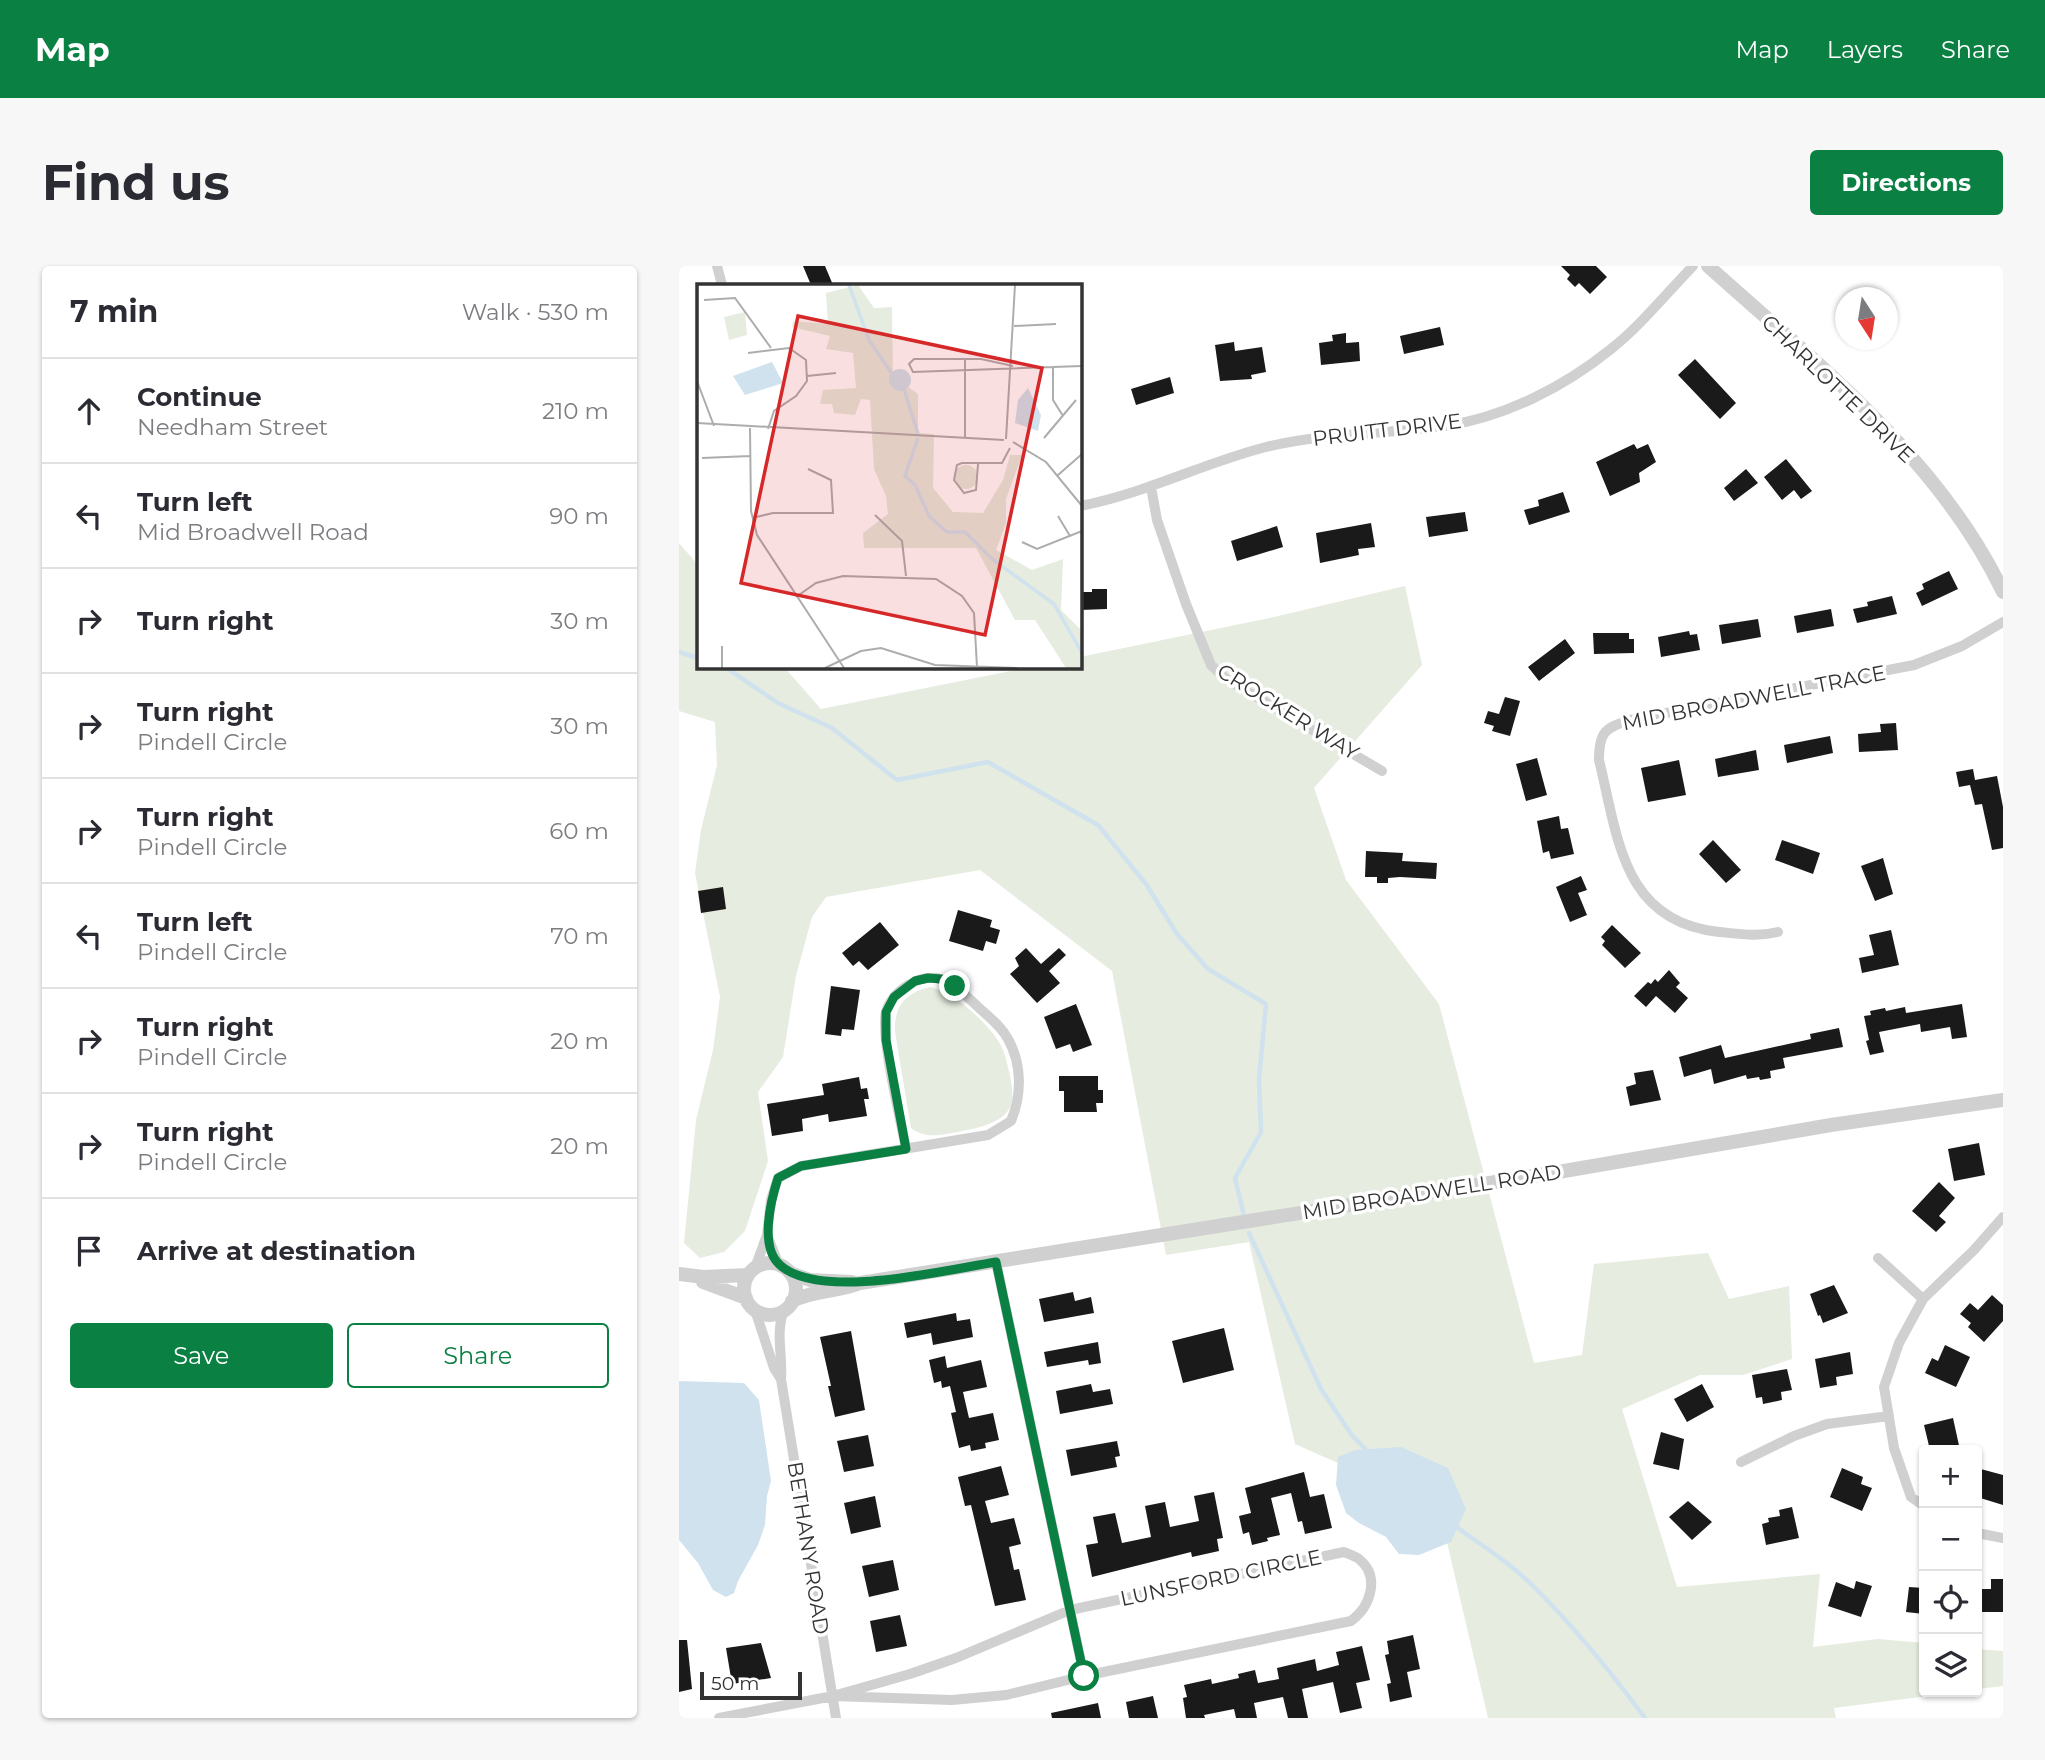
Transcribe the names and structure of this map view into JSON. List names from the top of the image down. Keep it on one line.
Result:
{"streets":{"street":["CHARLOTTE DRIVE","PRUITT DRIVE","MID BROADWELL TRACE","CROCKER WAY","MID BROADWELL ROAD","BETHANY ROAD","LUNSFORD CIRCLE"]},"crossings":[["PRUITT DRIVE","CROCKER WAY"],["MID BROADWELL ROAD","BETHANY ROAD"],["BETHANY ROAD","LUNSFORD CIRCLE"]],"scale_bar":"50 m","north":"bottom","page":{"header":"Map","nav":["Map","Layers","Share"],"buttons":["Directions",["Save","Share"]],"title":"Find us","heading":["7 min","Walk · 530 m"],"list":[["Continue","Needham Street","210 m"],["Turn left","Mid Broadwell Road","90 m"],["Turn right","30 m"],["Turn right","Pindell Circle","30 m"],["Turn right","Pindell Circle","60 m"],["Turn left","Pindell Circle","70 m"],["Turn right","Pindell Circle","20 m"],["Turn right","Pindell Circle","20 m"],"Arrive at destination"],"map_buttons":["+","−"],"scale":"50 m"}}
